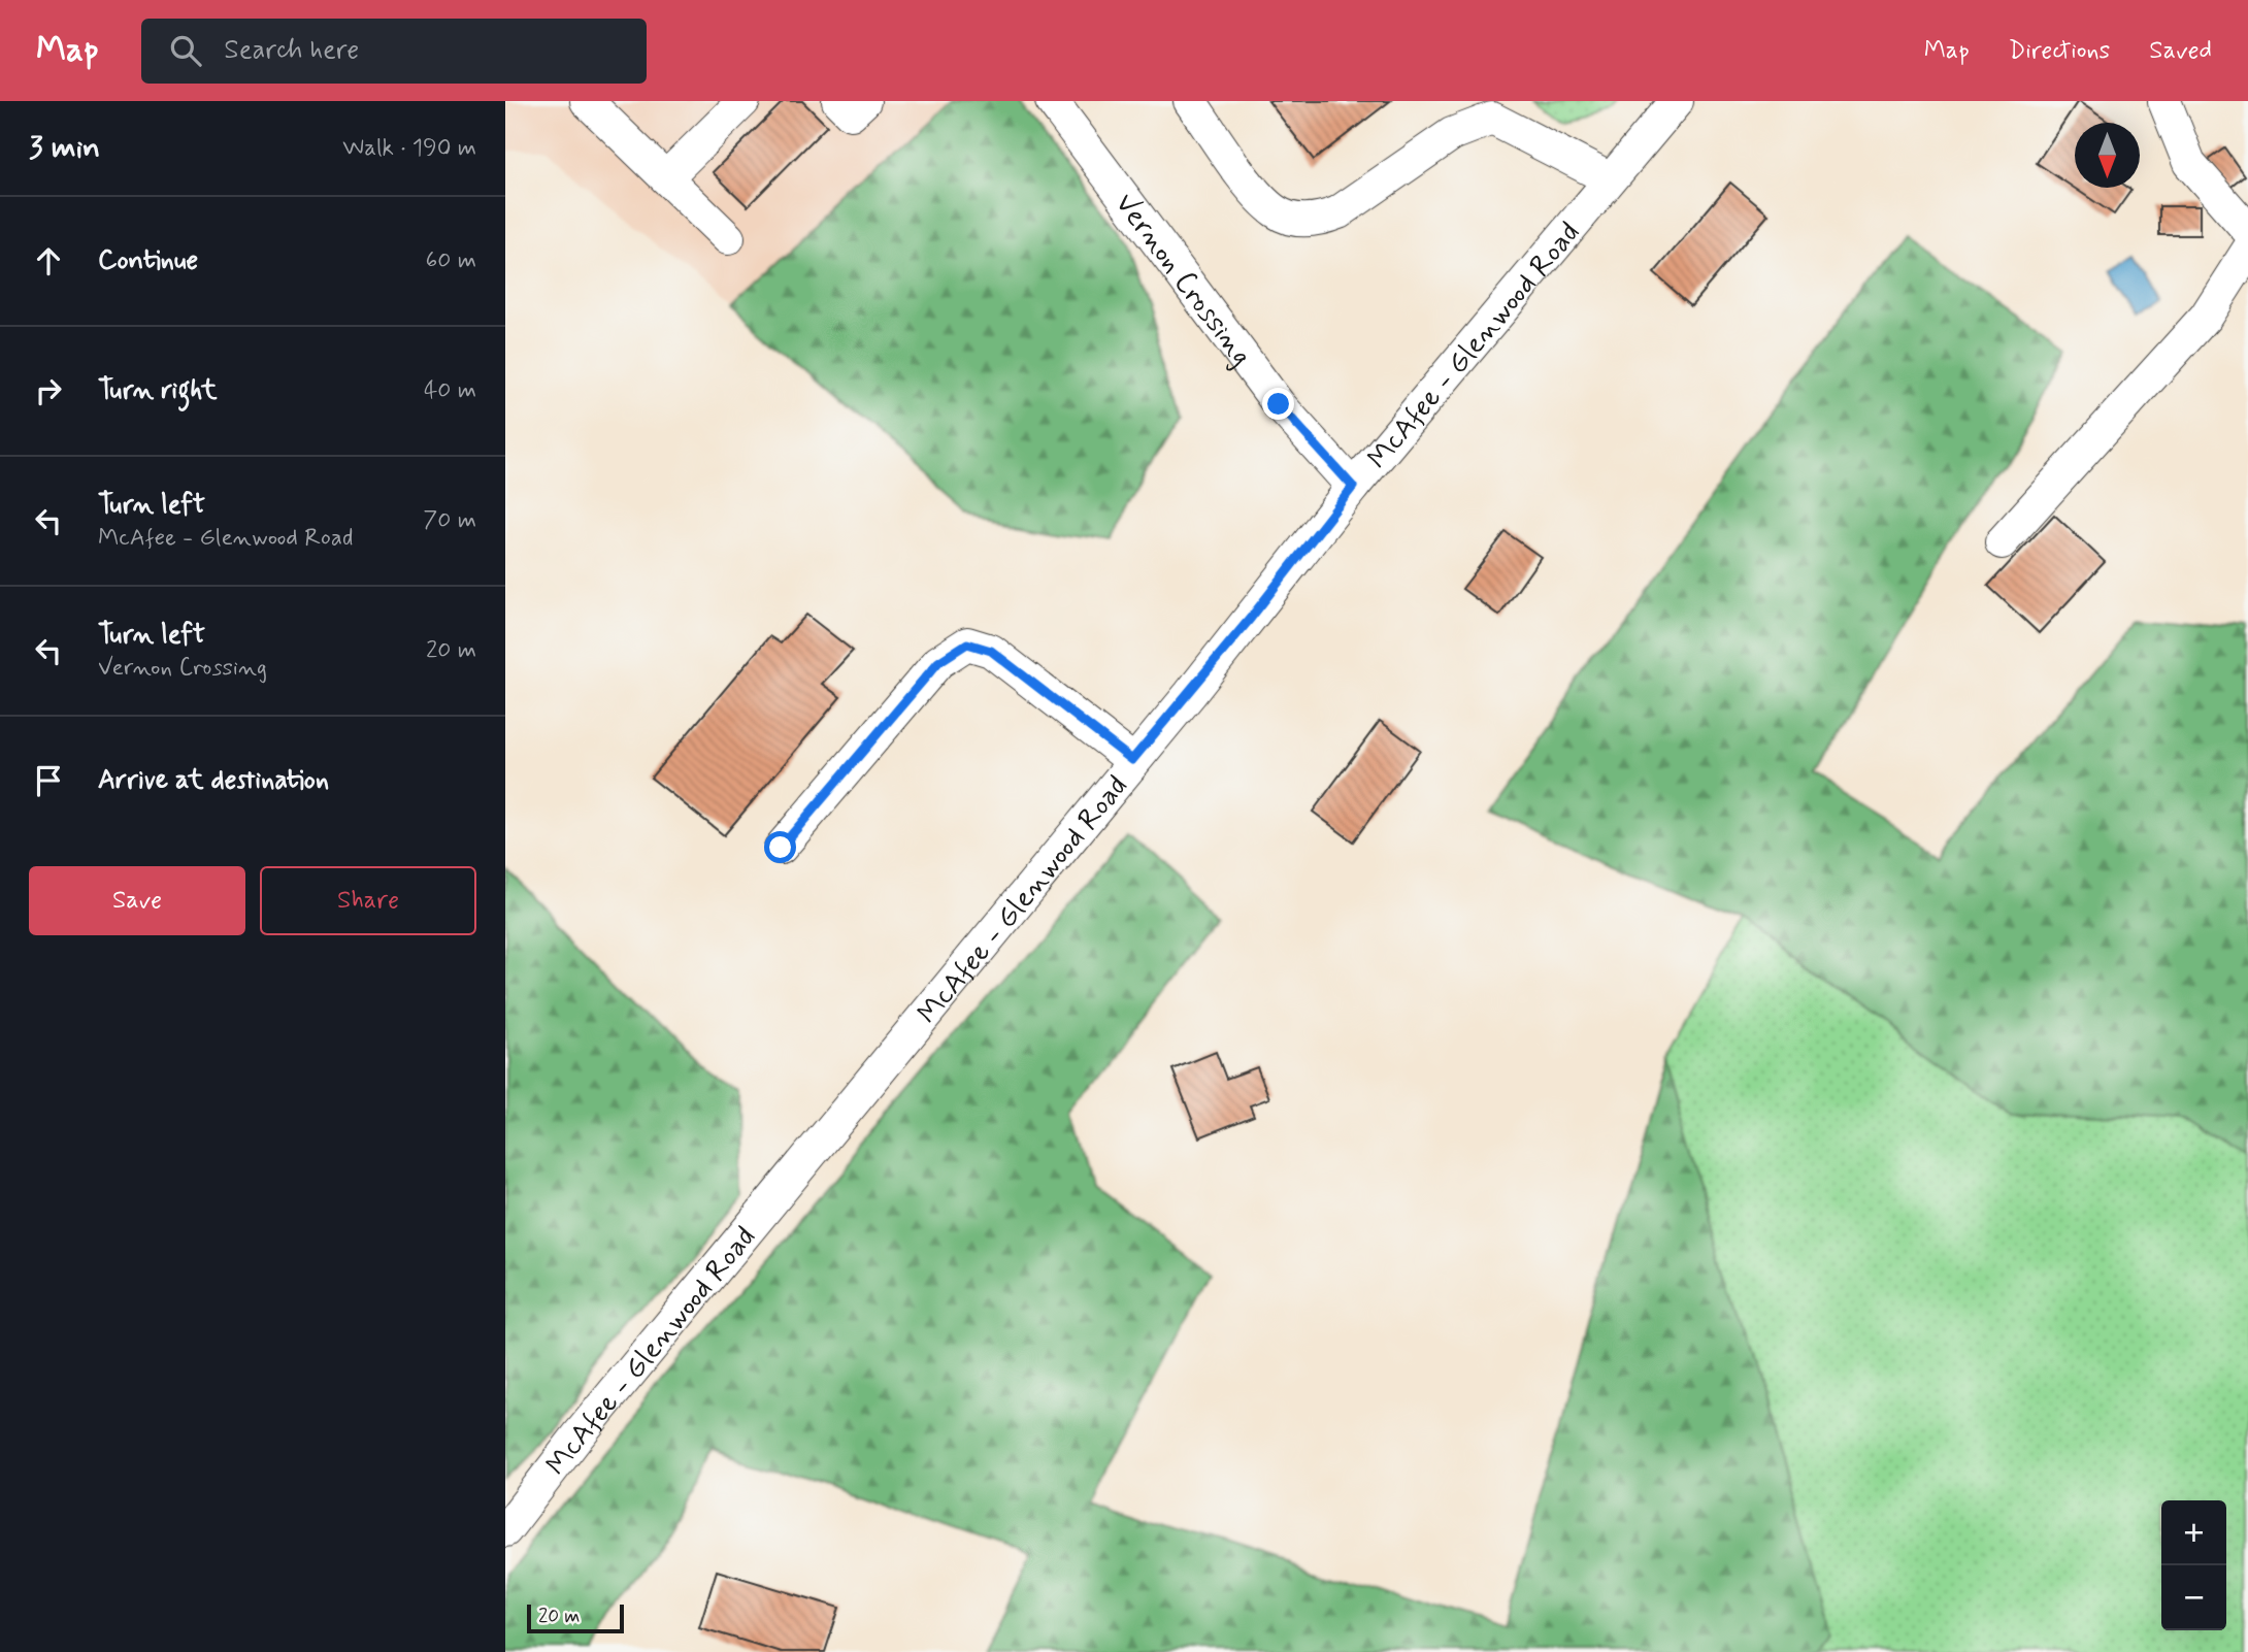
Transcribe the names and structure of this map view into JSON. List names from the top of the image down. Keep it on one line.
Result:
{"streets":{"street":["Vernon Crossing","McAfee - Glenwood Road"]},"crossings":[["Vernon Crossing","McAfee - Glenwood Road"]],"scale_bar":"20 m","north":"bottom","page":{"header":"Map","search":"Search here","nav":["Map","Directions","Saved"],"heading":["3 min","Walk · 190 m"],"list":[["Continue","60 m"],["Turn right","40 m"],["Turn left","McAfee - Glenwood Road","70 m"],["Turn left","Vernon Crossing","20 m"],"Arrive at destination"],"buttons":["Save","Share"],"map_buttons":["+","−"],"scale":"20 m"}}
